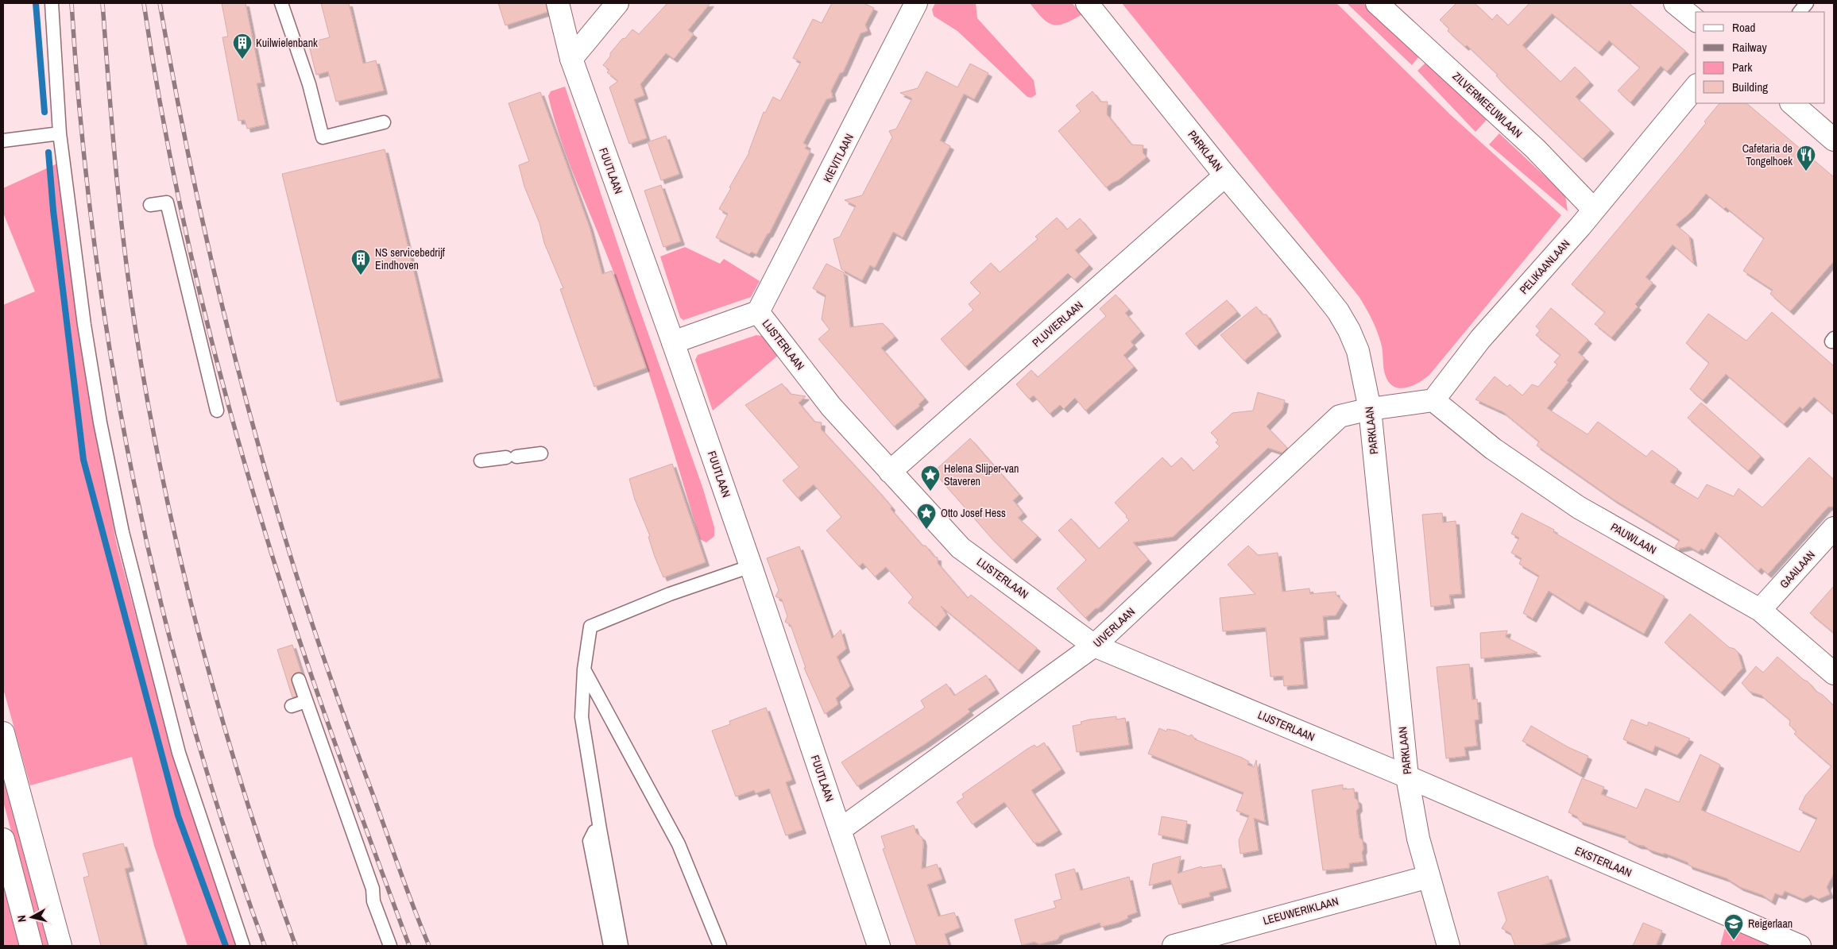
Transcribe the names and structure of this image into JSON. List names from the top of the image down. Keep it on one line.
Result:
{"streets":{"street":["ZILVERMEEUWLAAN","PARKLAAN","KIEVITLAAN","FUUTLAAN","PELIKAANLAAN","PLUVIERLAAN","LIJSTERLAAN","PAUWLAAN","GAAILAAN","UIVERLAAN","EKSTERLAAN","LEEUWERIKLAAN"]},"crossings":[["ZILVERMEEUWLAAN","PELIKAANLAAN"],["PARKLAAN","PLUVIERLAAN"],["PARKLAAN","LIJSTERLAAN"],["PARKLAAN","UIVERLAAN"],["PARKLAAN","EKSTERLAAN"],["PARKLAAN","LEEUWERIKLAAN"],["KIEVITLAAN","LIJSTERLAAN"],["FUUTLAAN","LIJSTERLAAN"],["FUUTLAAN","UIVERLAAN"],["PELIKAANLAAN","PAUWLAAN"],["PLUVIERLAAN","LIJSTERLAAN"],["LIJSTERLAAN","UIVERLAAN"],["LIJSTERLAAN","EKSTERLAAN"],["PAUWLAAN","GAAILAAN"]],"places":{"building":["Kuilwielenbank","NS servicebedrijf Eindhoven"],"restaurant":["Cafetaria de Tongelhoek"],"place":["Helena Slijper-van Staveren","Otto Josef Hess"],"school or university":["Reigerlaan"]},"legend":["Road","Railway","Park","Building"],"north":"left"}
